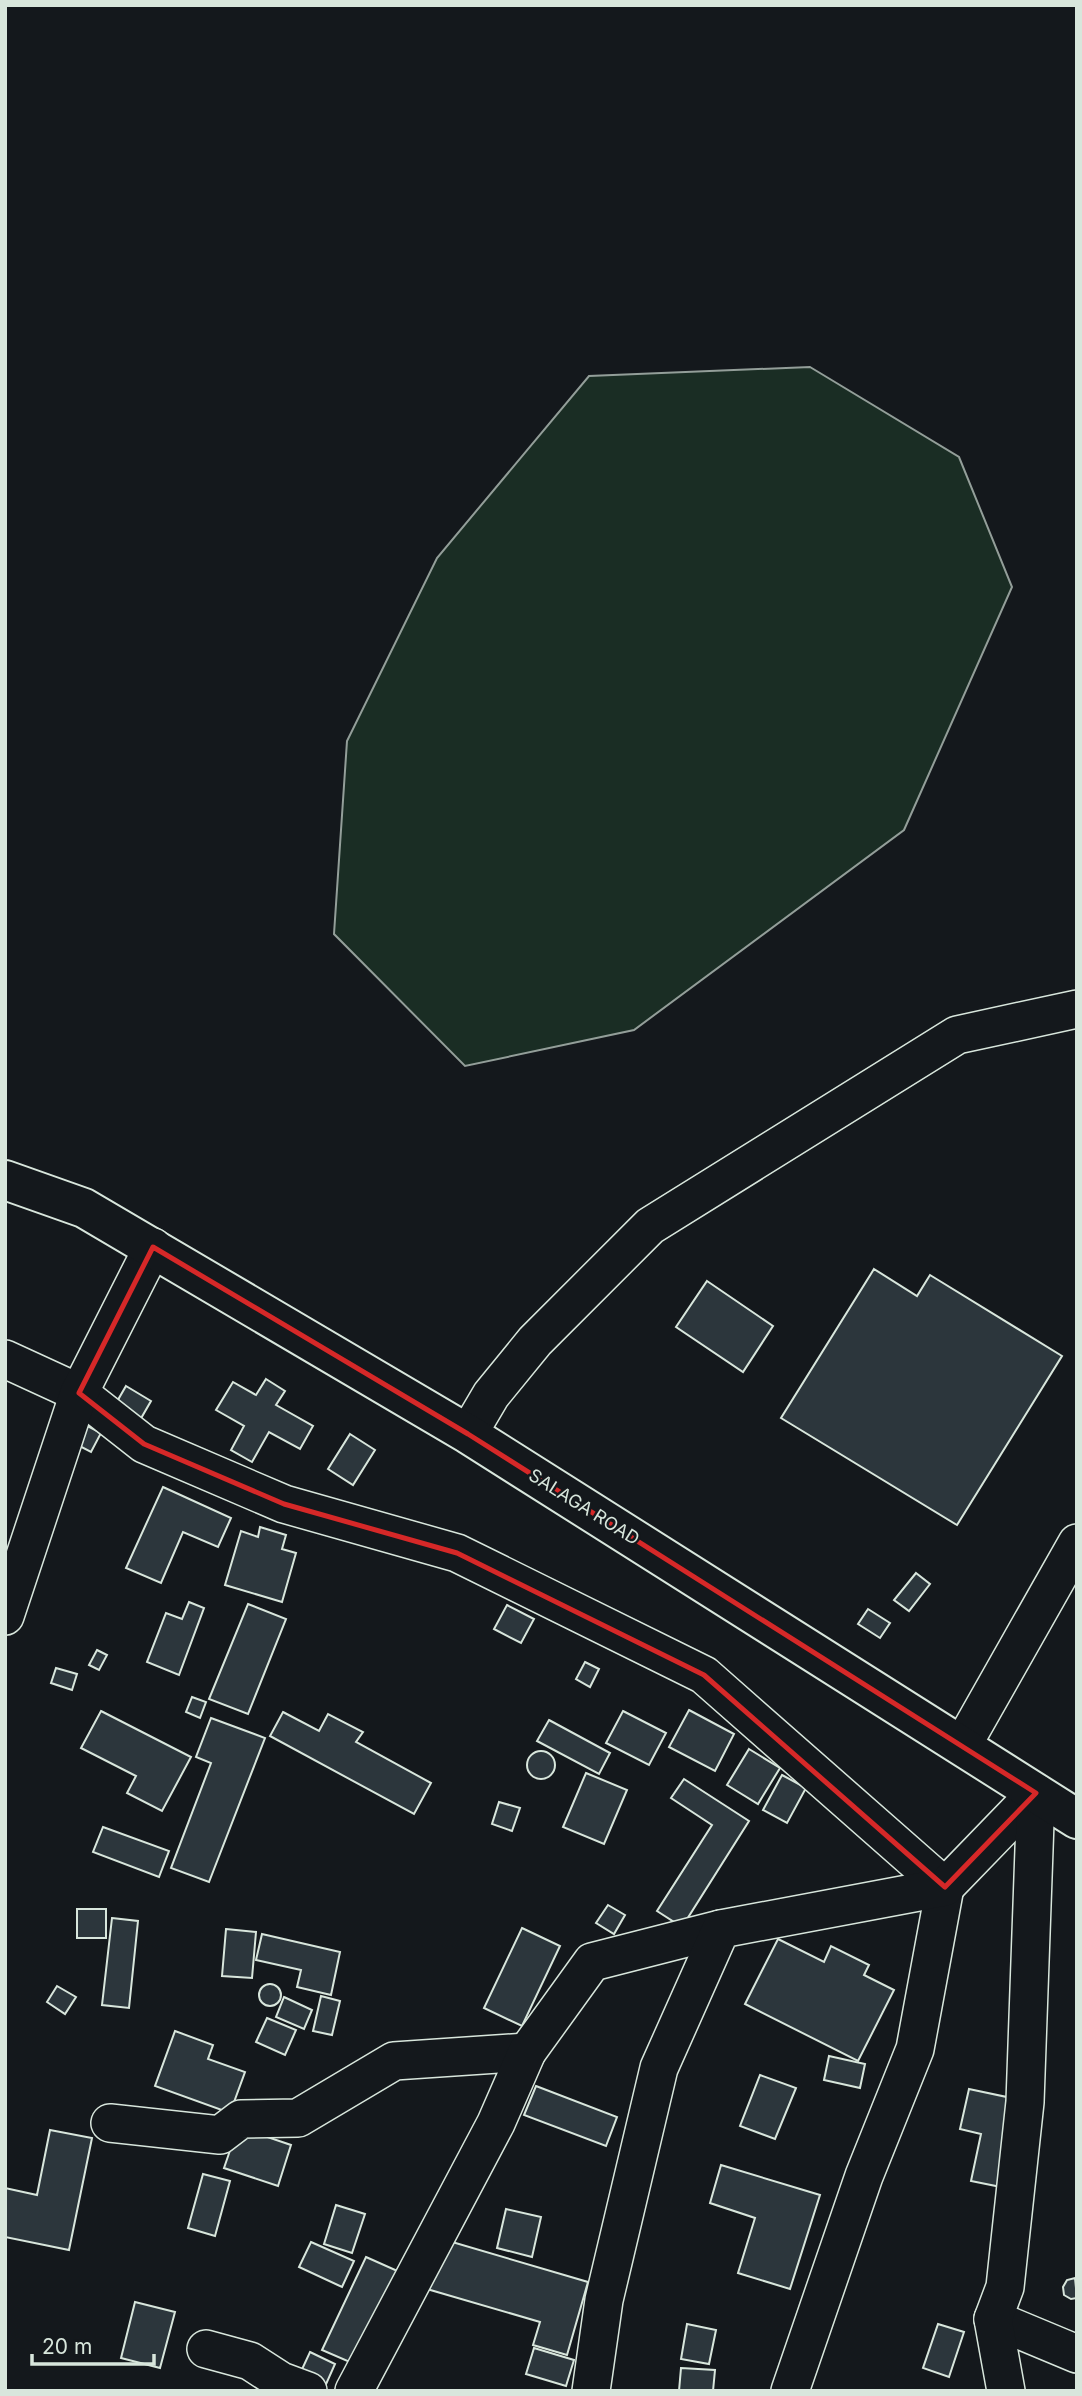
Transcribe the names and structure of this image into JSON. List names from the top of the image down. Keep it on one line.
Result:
{"streets":{"main road":["SALAGA ROAD"]},"scale_bar":"20 m"}
